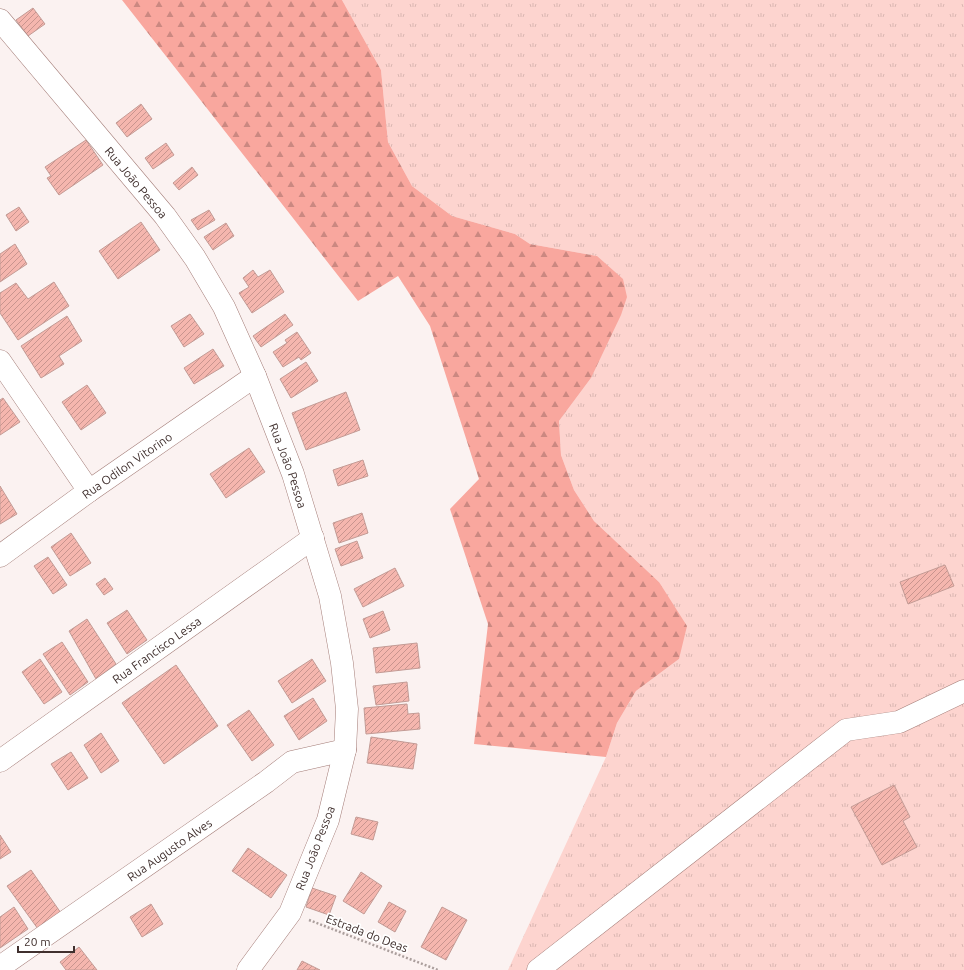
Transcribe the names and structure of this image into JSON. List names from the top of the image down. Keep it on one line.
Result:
{"streets":{"street":["Rua João Pessoa","Rua Odilon Vitorino","Rua Francisco Lessa","Rua Augusto Alves"],"path":["Estrada do Deas"]},"crossings":[["Rua João Pessoa","Rua Odilon Vitorino"],["Rua João Pessoa","Rua Francisco Lessa"],["Rua João Pessoa","Rua Augusto Alves"],["Rua João Pessoa","Estrada do Deas"]],"scale_bar":"20 m"}
